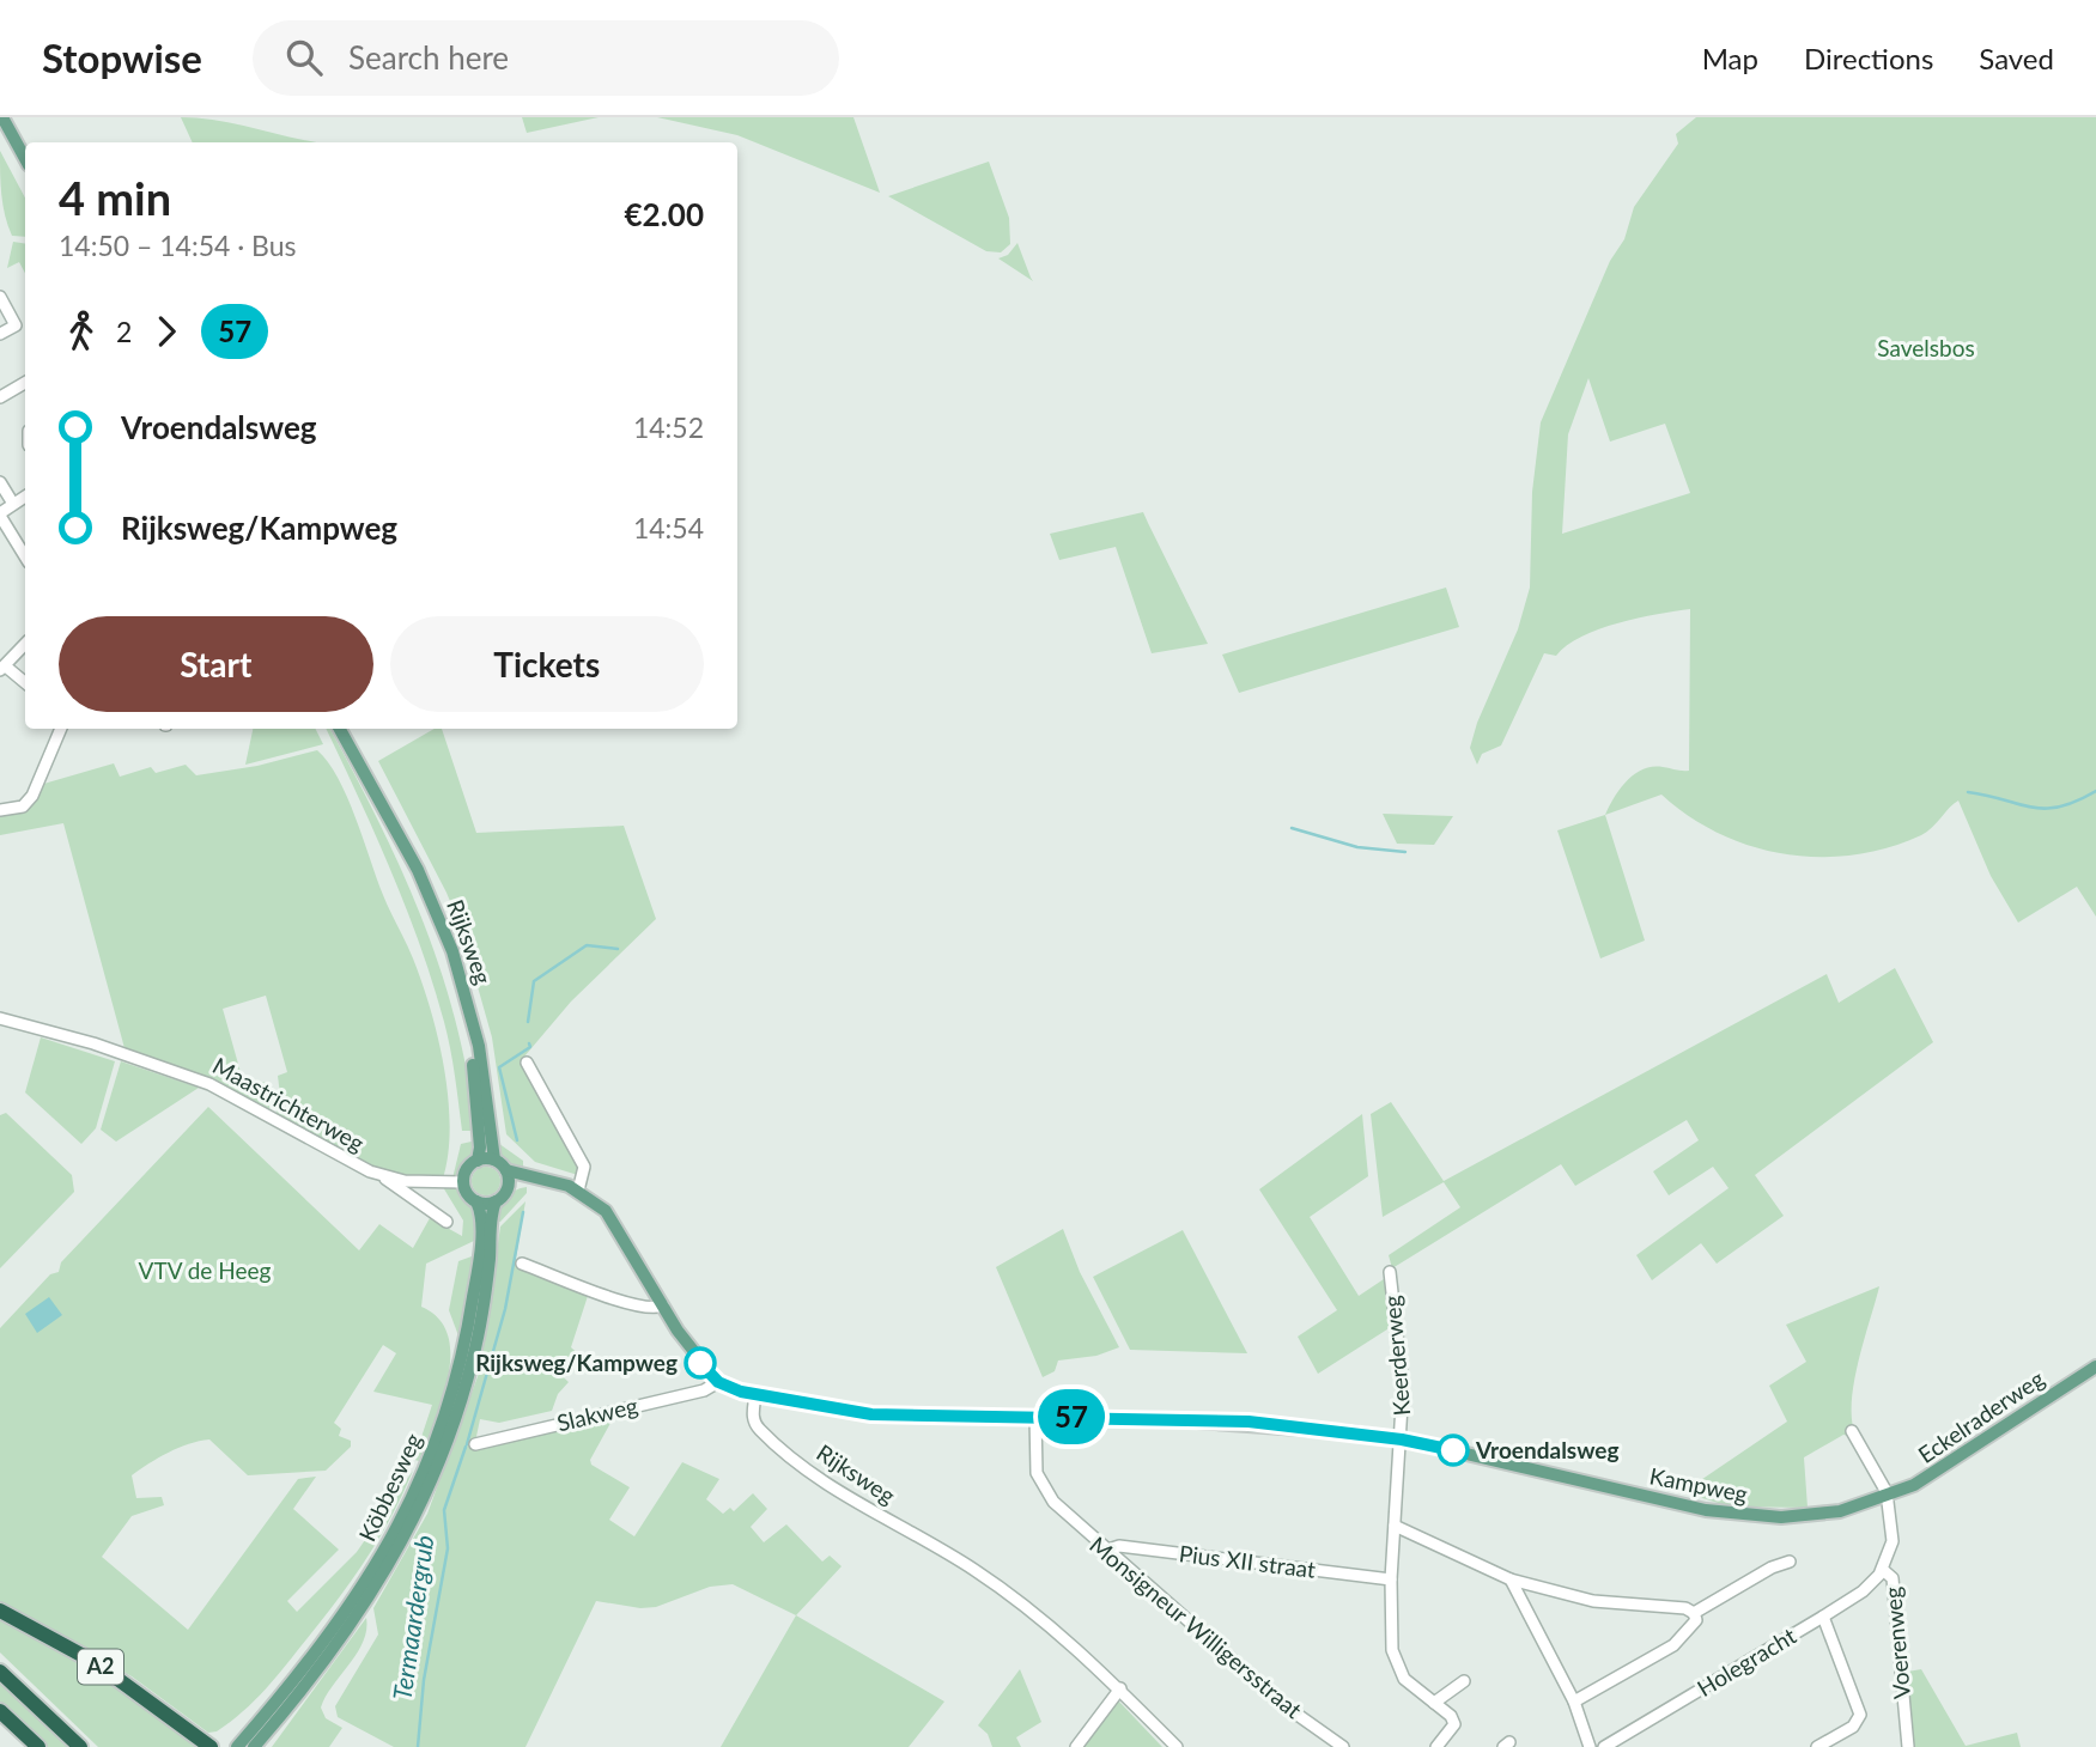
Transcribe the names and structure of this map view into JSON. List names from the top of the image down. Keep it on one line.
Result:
{"streets":{"highway":["A2"],"main road":["Rijksweg","Eckelraderweg","Kampweg","Köbbesweg"],"street":["Maastrichterweg","Keerderweg","Slakweg","Pius XII straat","Monsigneur Willigersstraat","Voerenweg","Holegracht"]},"crossings":[["Rijksweg","Maastrichterweg"],["Rijksweg","Kampweg"],["Rijksweg","Köbbesweg"],["Maastrichterweg","Köbbesweg"],["Keerderweg","Kampweg"],["Eckelraderweg","Kampweg"],["Eckelraderweg","Voerenweg"],["Kampweg","Monsigneur Willigersstraat"],["Kampweg","Voerenweg"],["Pius XII straat","Monsigneur Willigersstraat"],["Voerenweg","Holegracht"]],"water":["Termaardergrub"],"parks":["Savelsbos","VTV de Heeg"],"places":["Rijksweg/Kampweg","Vroendalsweg"],"lines":["bus line 57"],"page":{"header":"Stopwise","search":"Search here","nav":["Map","Directions","Saved"],"on_map":"57","heading":["4 min","14:50 – 14:54 · Bus","€2.00"],"legs":["2","57"],"list":[{"name":"Vroendalsweg","value":"14:52"},{"name":"Rijksweg/Kampweg","value":"14:54"}],"buttons":["Start","Tickets"]}}
